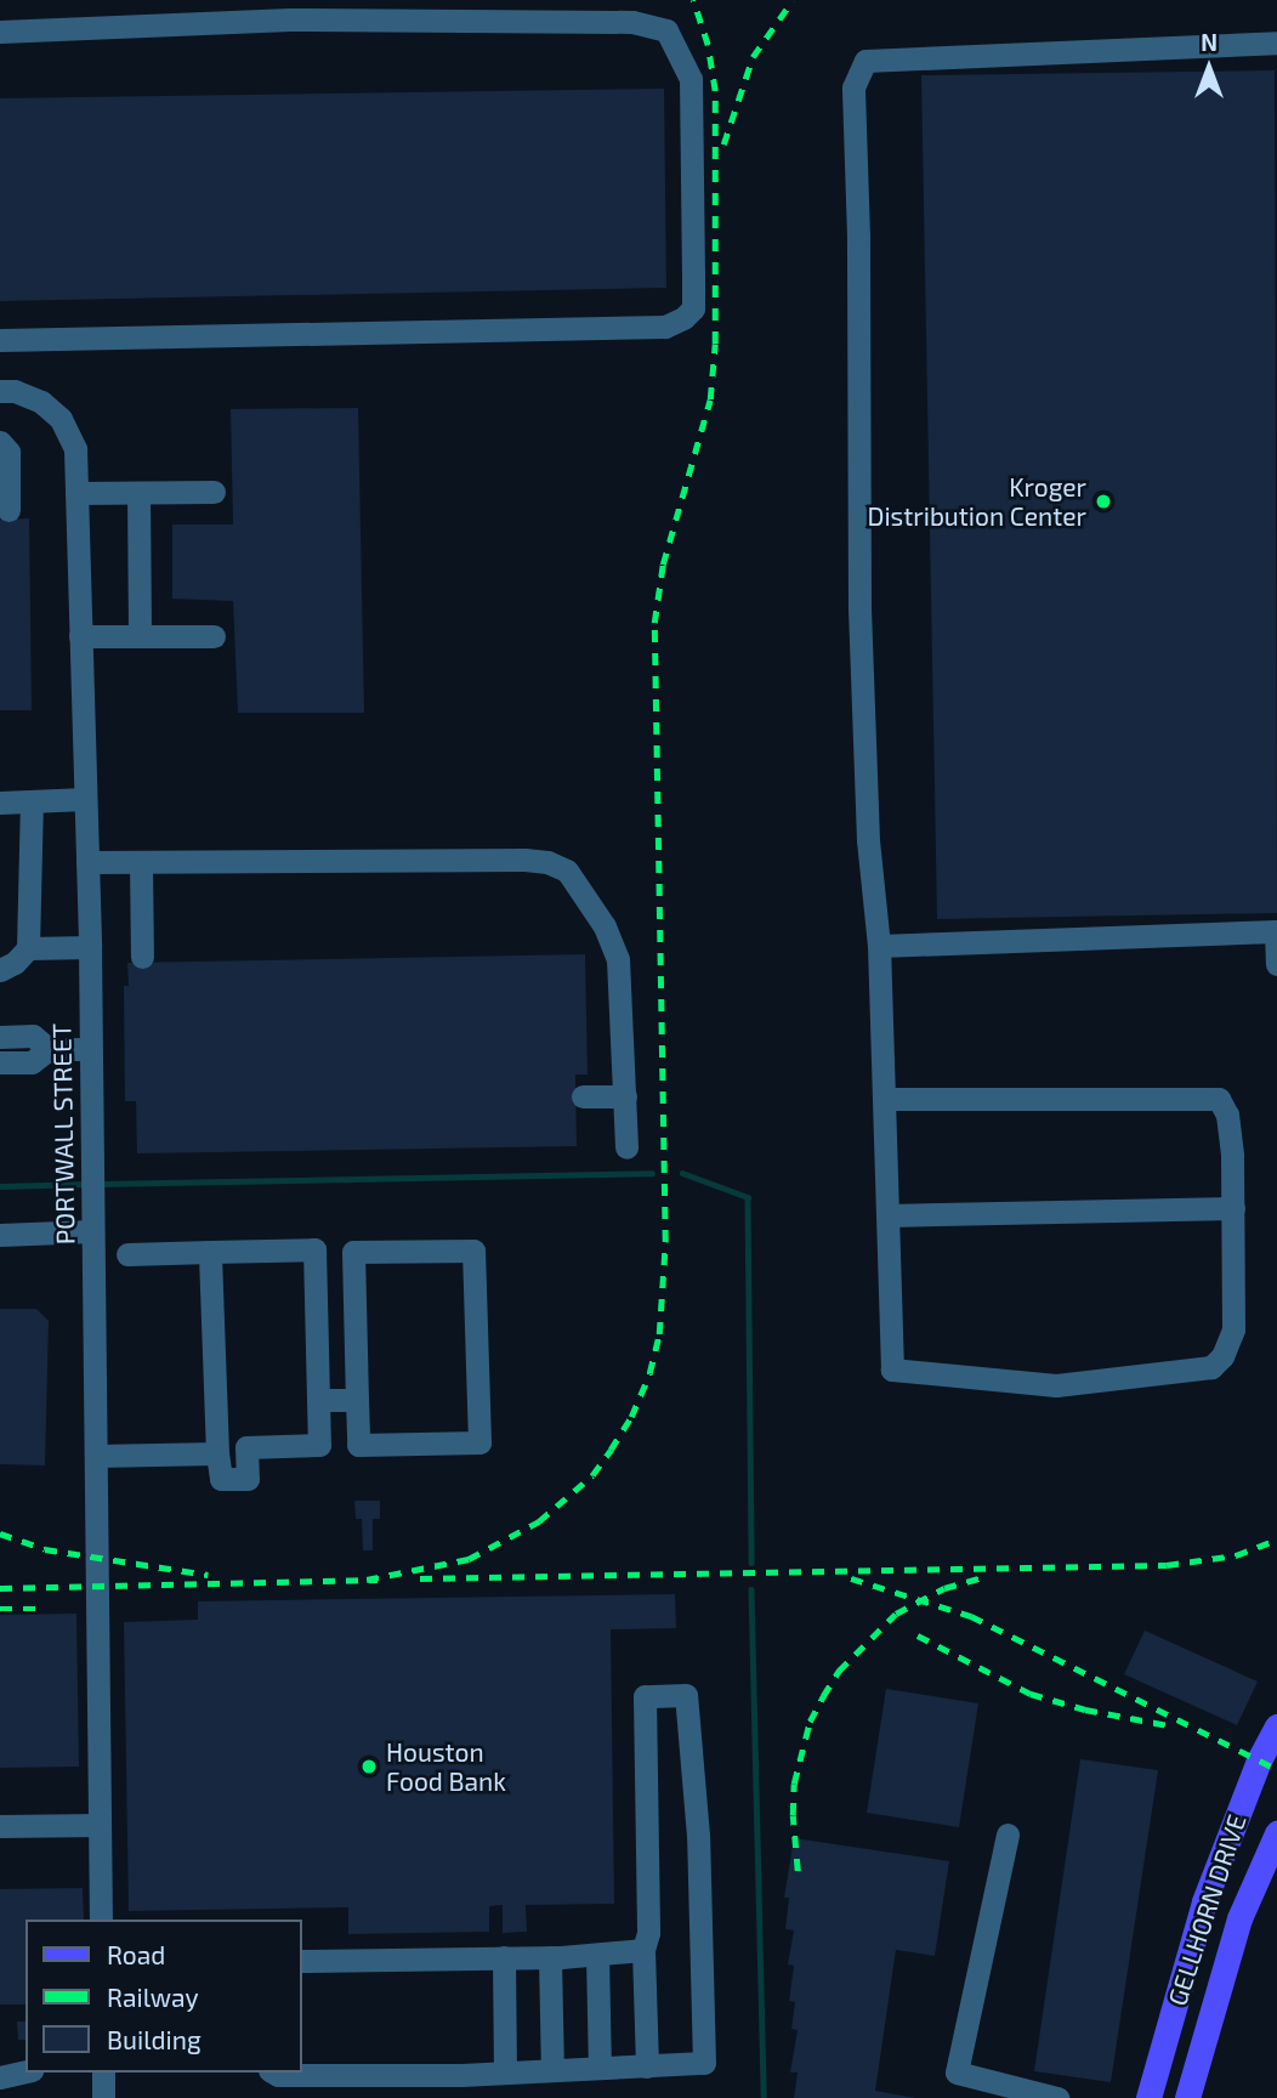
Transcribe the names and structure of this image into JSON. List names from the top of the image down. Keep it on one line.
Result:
{"streets":{"main road":["GELLHORN DRIVE"],"street":["PORTWALL STREET"]},"places":["Kroger Distribution Center","Houston Food Bank"],"legend":["Road","Railway","Building"],"north":"top"}
